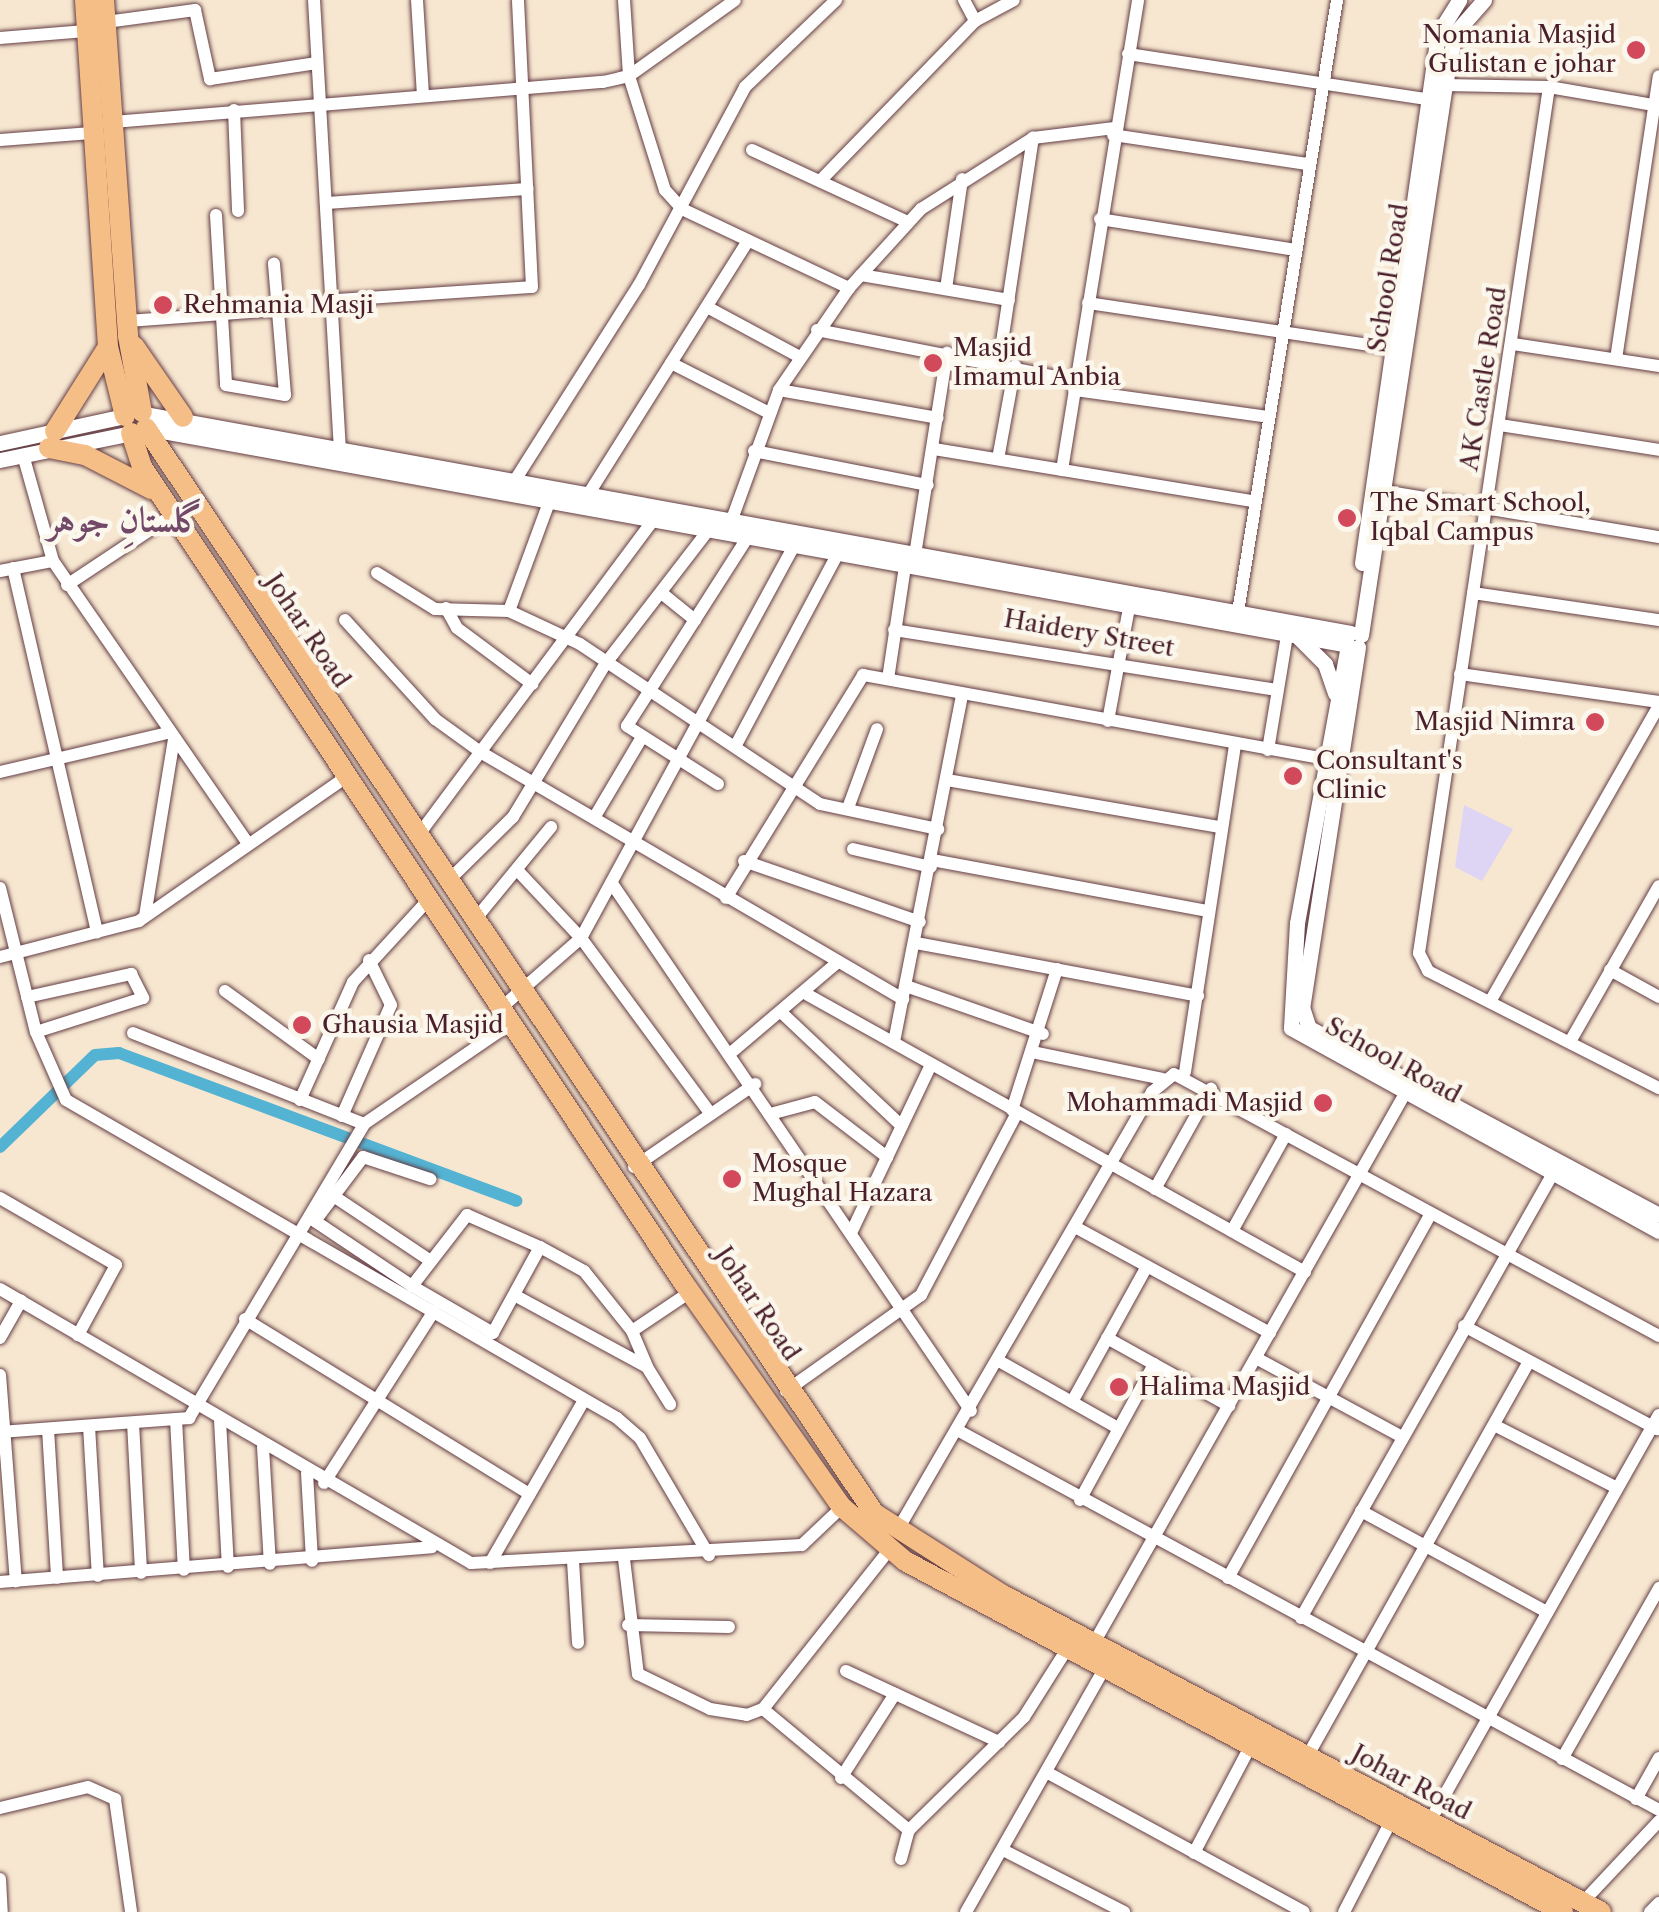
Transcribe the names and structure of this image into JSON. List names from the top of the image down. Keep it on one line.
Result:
{"streets":{"main road":["Johar Road"],"street":["School Road","AK Castle Road","Haidery Street"]},"districts":["گلستانِ جوہر"],"places":["Nomania Masjid Gulistan e johar","Rehmania Masji","Masjid Imamul Anbia","The Smart School, Iqbal Campus","Masjid Nimra","Consultant's Clinic","Ghausia Masjid","Mohammadi Masjid","Mosque Mughal Hazara","Halima Masjid"]}
